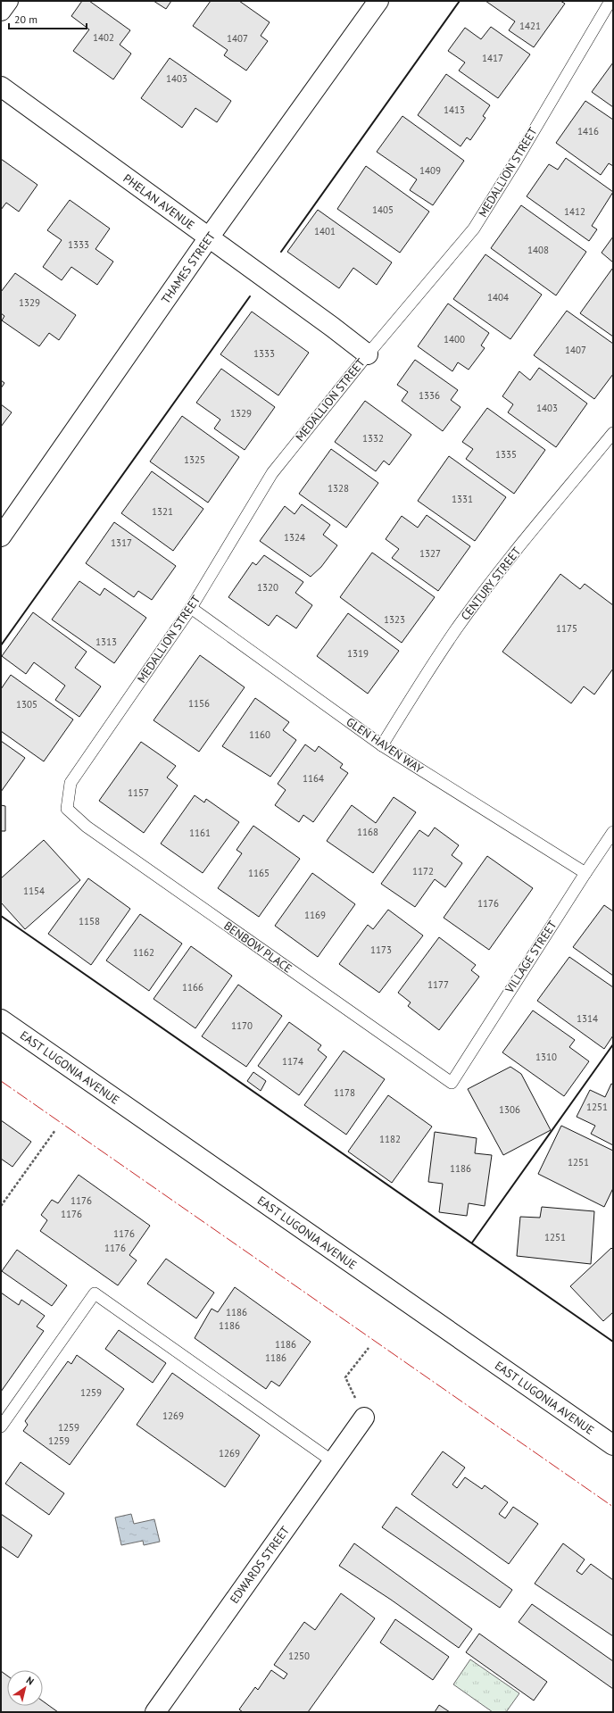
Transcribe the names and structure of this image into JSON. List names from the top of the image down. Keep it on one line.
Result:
{"streets":{"street":["PHELAN AVENUE","THAMES STREET","EAST LUGONIA AVENUE","EDWARDS STREET"],"lane":["MEDALLION STREET","CENTURY STREET","GLEN HAVEN WAY","BENBOW PLACE","VILLAGE STREET"]},"crossings":[["MEDALLION STREET","PHELAN AVENUE"],["MEDALLION STREET","GLEN HAVEN WAY"],["MEDALLION STREET","BENBOW PLACE"],["PHELAN AVENUE","THAMES STREET"],["CENTURY STREET","GLEN HAVEN WAY"],["GLEN HAVEN WAY","VILLAGE STREET"],["BENBOW PLACE","VILLAGE STREET"]],"house_numbers":["1421","1402","1407","1417","1403","1413","1416","1409","1405","1412","1401","1333","1408","1404","1329","1400","1407","1333","1336","1403","1329","1332","1335","1325","1328","1331","1321","1324","1317","1327","1320","1323","1175","1313","1319","1156","1305","1160","1164","1157","1168","1161","1172","1165","1154","1176","1169","1158","1173","1162","1177","1166","1314","1170","1310","1174","1178","1251","1306","1182","1251","1186","1176","1176","1176","1251","1176","1186","1186","1186","1186","1259","1269","1259","1259","1269","1250"],"scale_bar":"20 m","north":"top right"}
